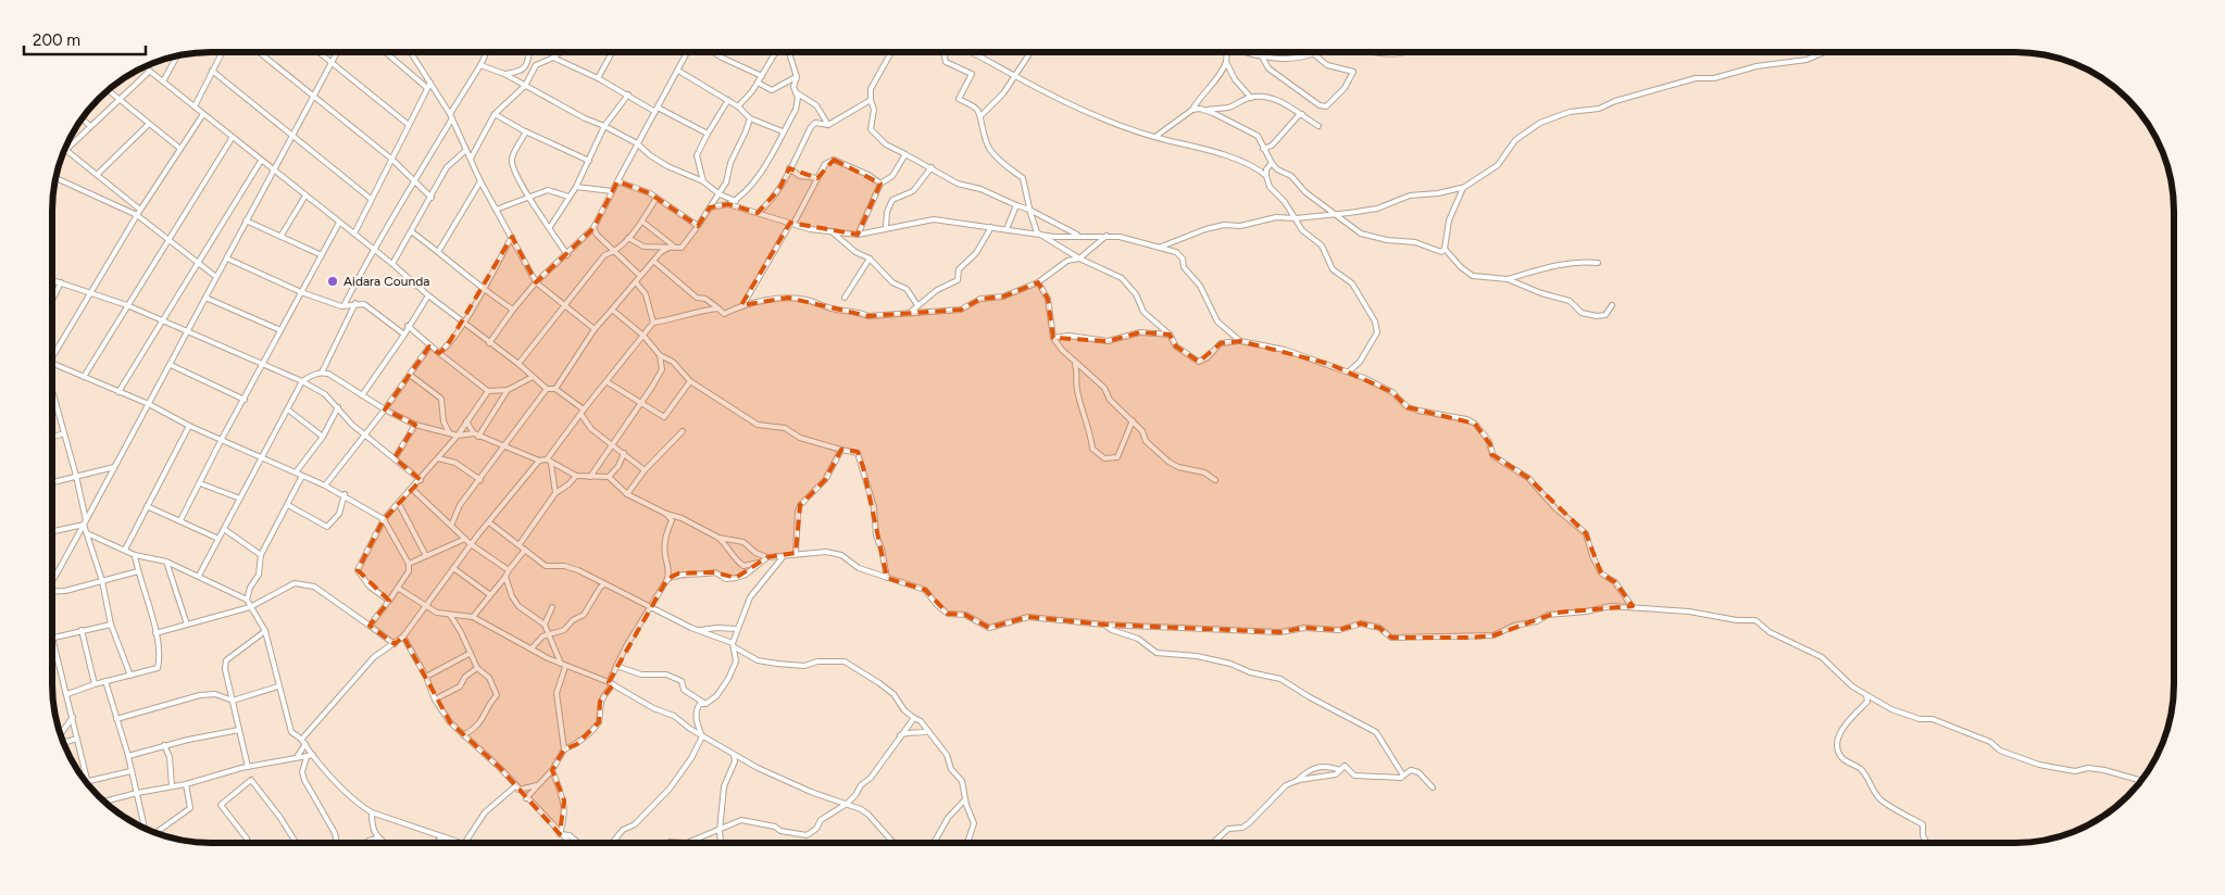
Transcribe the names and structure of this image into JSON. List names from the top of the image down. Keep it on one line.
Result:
{"places":["Aidara Counda"],"scale_bar":"200 m"}
